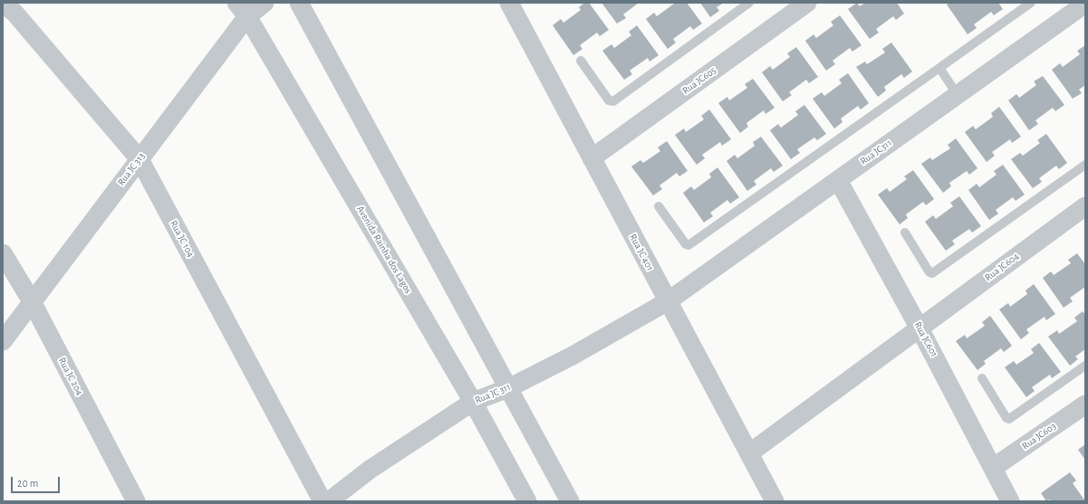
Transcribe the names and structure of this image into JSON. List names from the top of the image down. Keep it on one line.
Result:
{"streets":{"street":["Rua JC605","Rua JC311","Rua JC 313","Rua JC 104","Avenida Rainha dos Lagos","Rua JC 401","Rua JC604","Rua JC601","Rua JC 204","Rua JC 311","Rua JC603"]},"crossings":[["Rua JC605","Rua JC 401"],["Rua JC311","Rua JC 401"],["Rua JC311","Rua JC601"],["Rua JC311","Rua JC 311"],["Rua JC 313","Rua JC 104"],["Rua JC 313","Avenida Rainha dos Lagos"],["Rua JC 313","Rua JC 204"],["Avenida Rainha dos Lagos","Rua JC 311"],["Rua JC 401","Rua JC604"],["Rua JC 401","Rua JC 311"],["Rua JC604","Rua JC601"],["Rua JC601","Rua JC603"]],"scale_bar":"20 m"}
